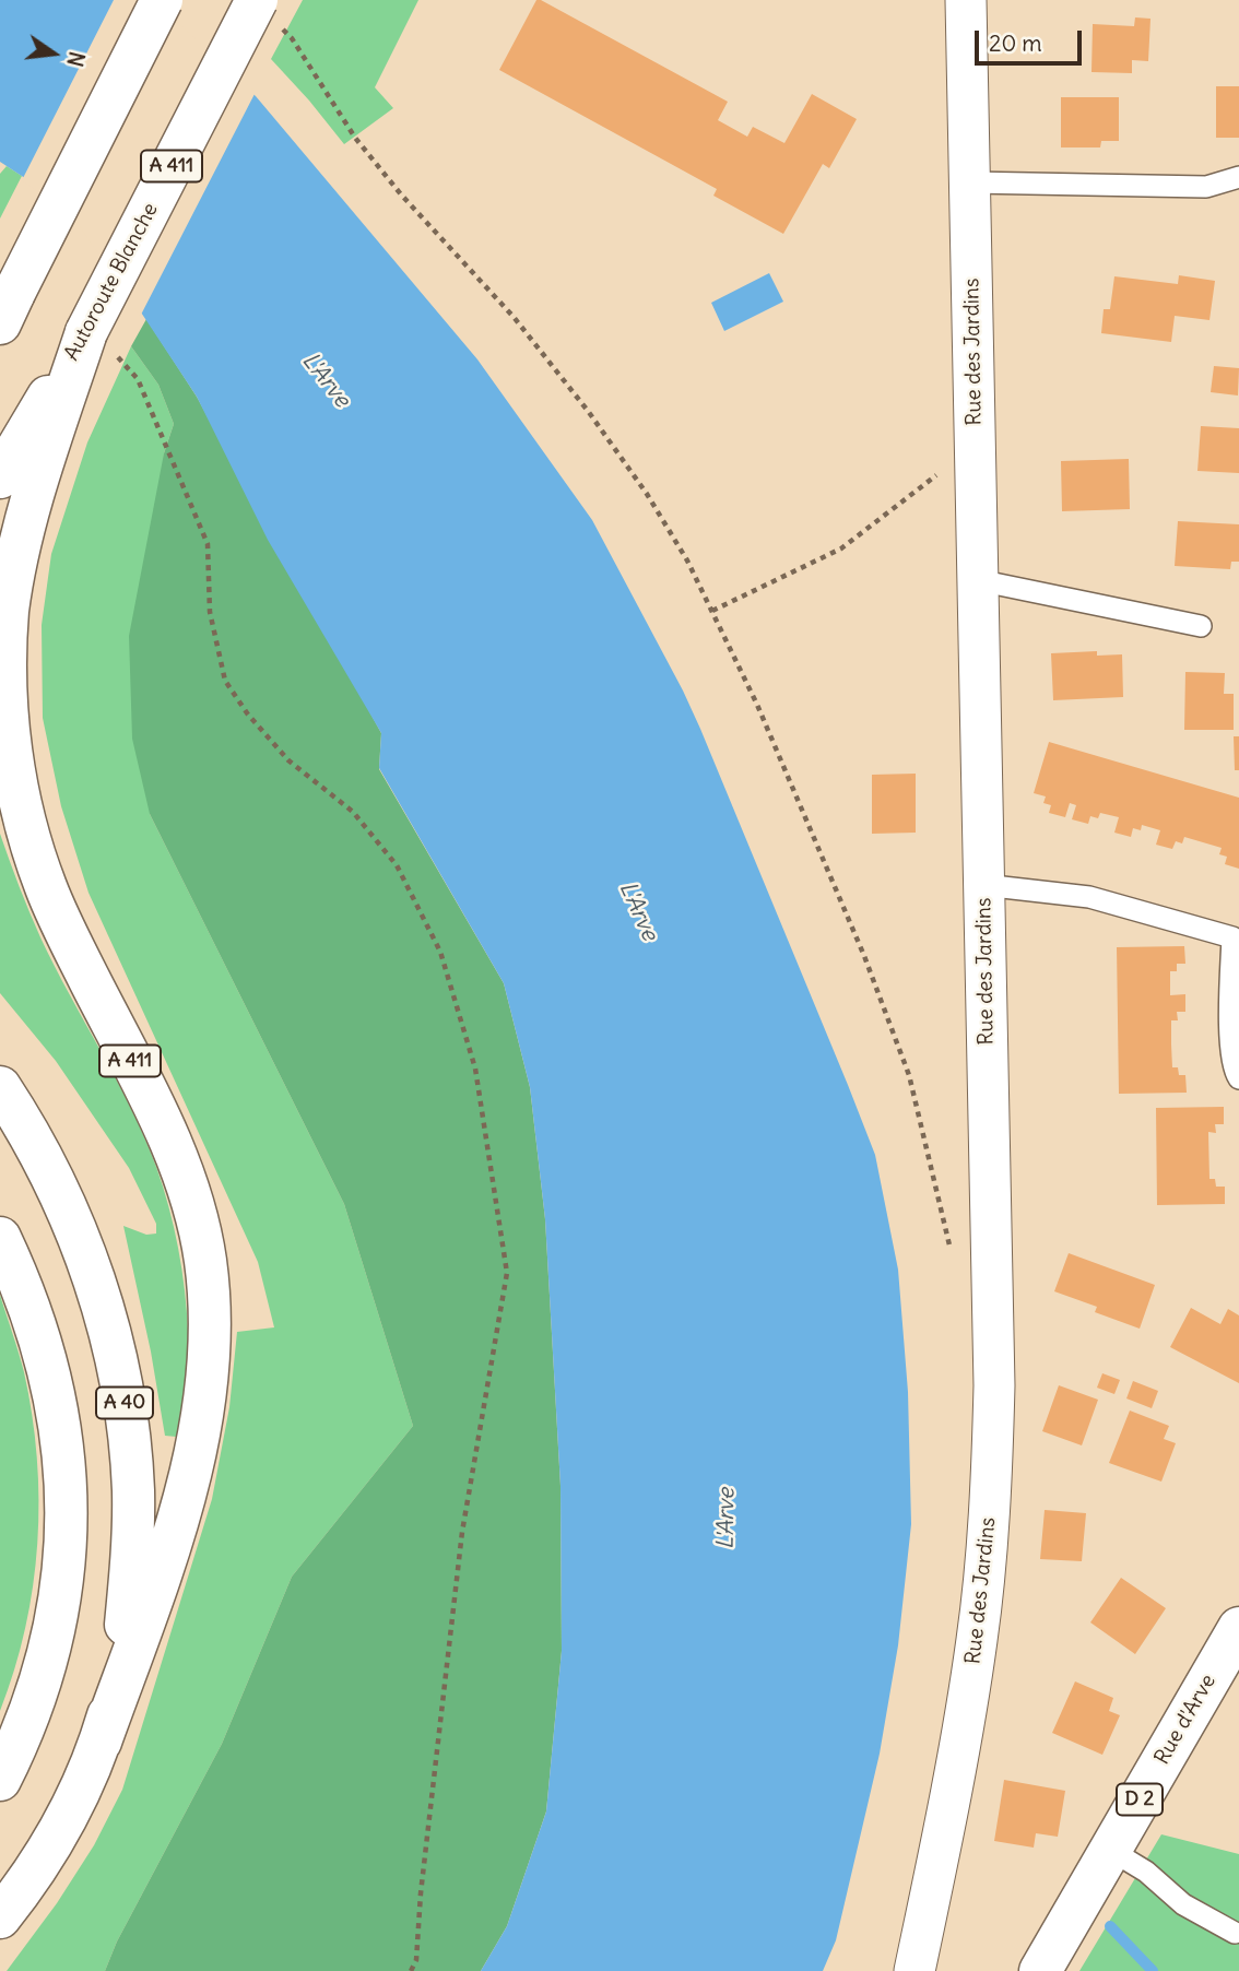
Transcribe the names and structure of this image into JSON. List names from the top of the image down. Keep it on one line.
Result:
{"streets":{"main road":["A 411","Autoroute Blanche","A 40","Rue d'Arve","D 2"],"street":["Rue des Jardins"]},"crossings":[["A 411","Autoroute Blanche"],["A 411","A 40"]],"water":["L'Arve"],"scale_bar":"20 m","north":"right"}
